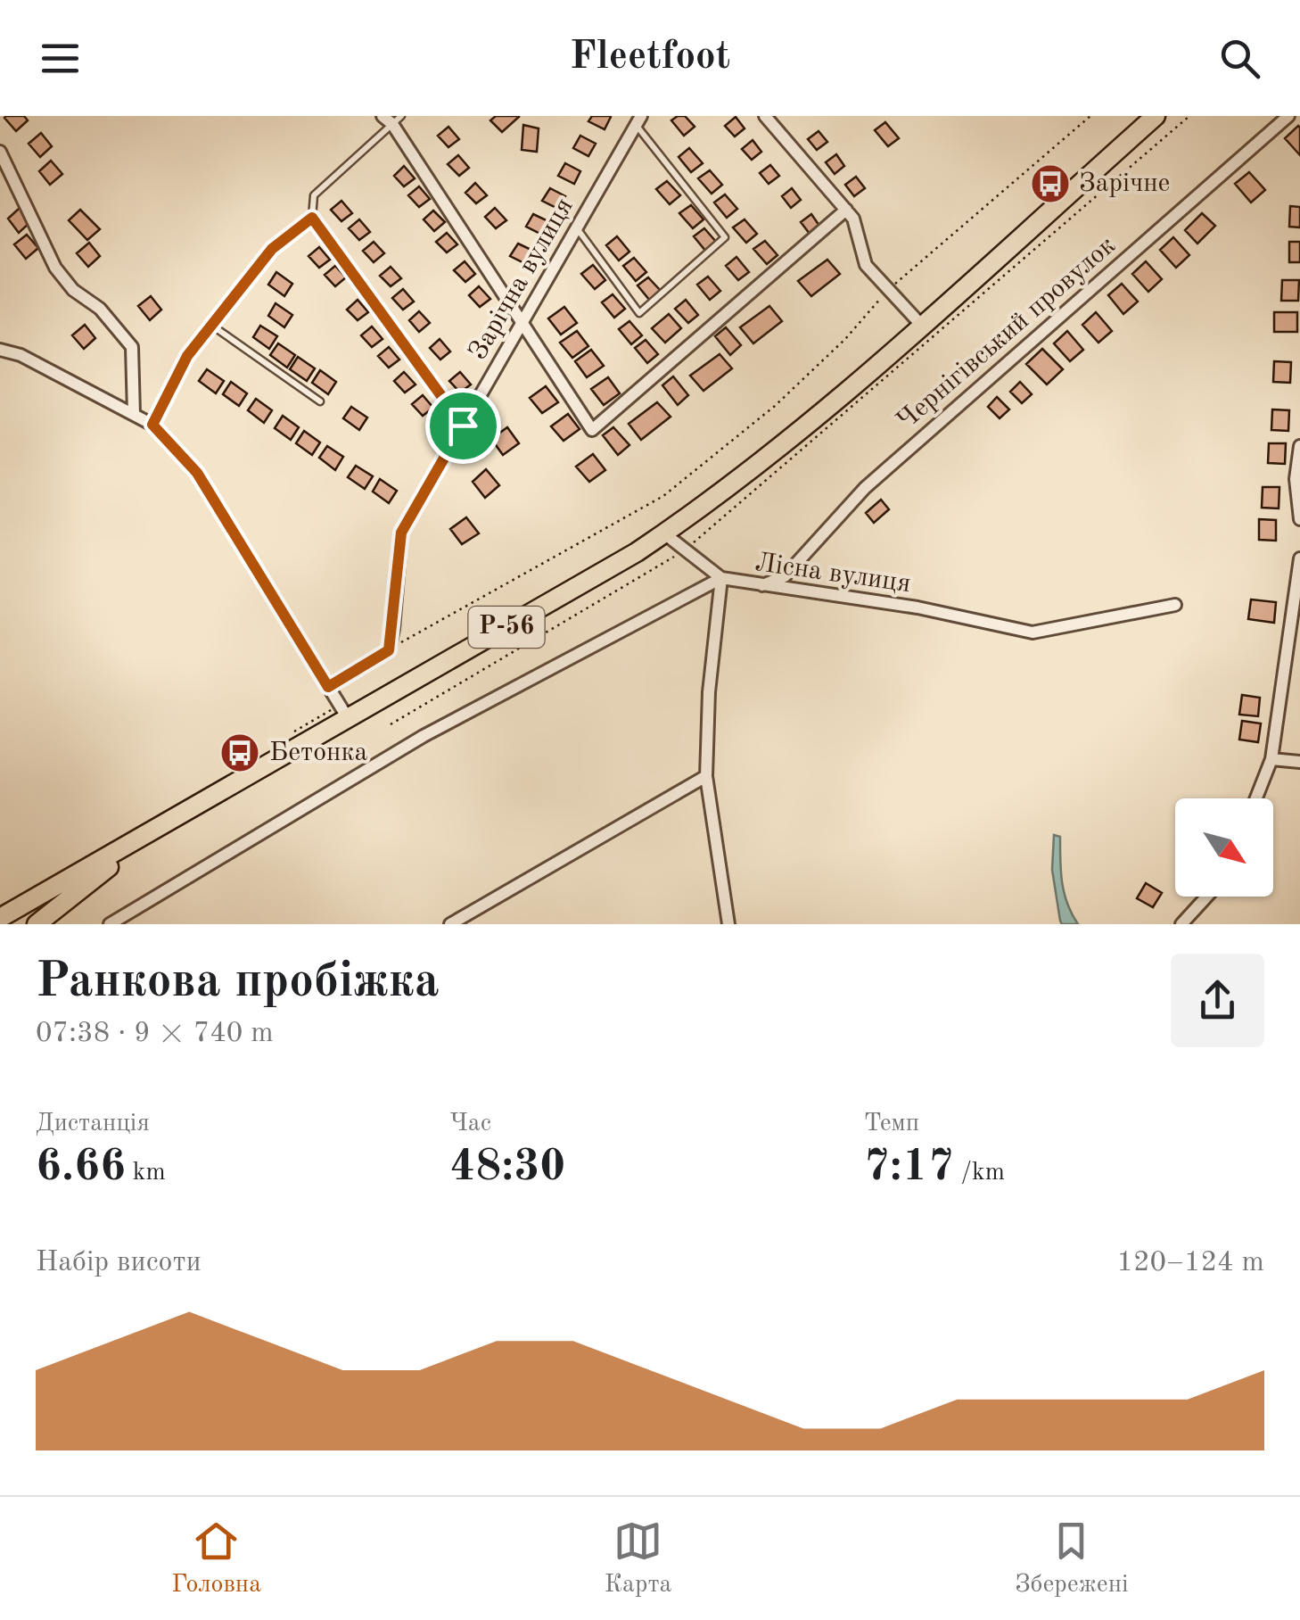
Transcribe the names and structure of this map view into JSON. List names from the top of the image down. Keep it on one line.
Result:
{"streets":{"main road":["Р-56"],"street":["Зарічна вулиця","Чернігівський провулок","Лісна вулиця"]},"crossings":[["Чернігівський провулок","Лісна вулиця"]],"places":{"bus stop":["Зарічне","Бетонка"]},"north":"bottom right","page":{"header":"Fleetfoot","heading":["Ранкова пробіжка","07:38 · 9 × 740 m"],"stats":[["Дистанція","6.66 km"],["Час","48:30"],["Темп","7:17 /km"]],"chart":["Набір висоти","120–124 m"],"tabs":["Головна","Карта","Збережені"]}}
